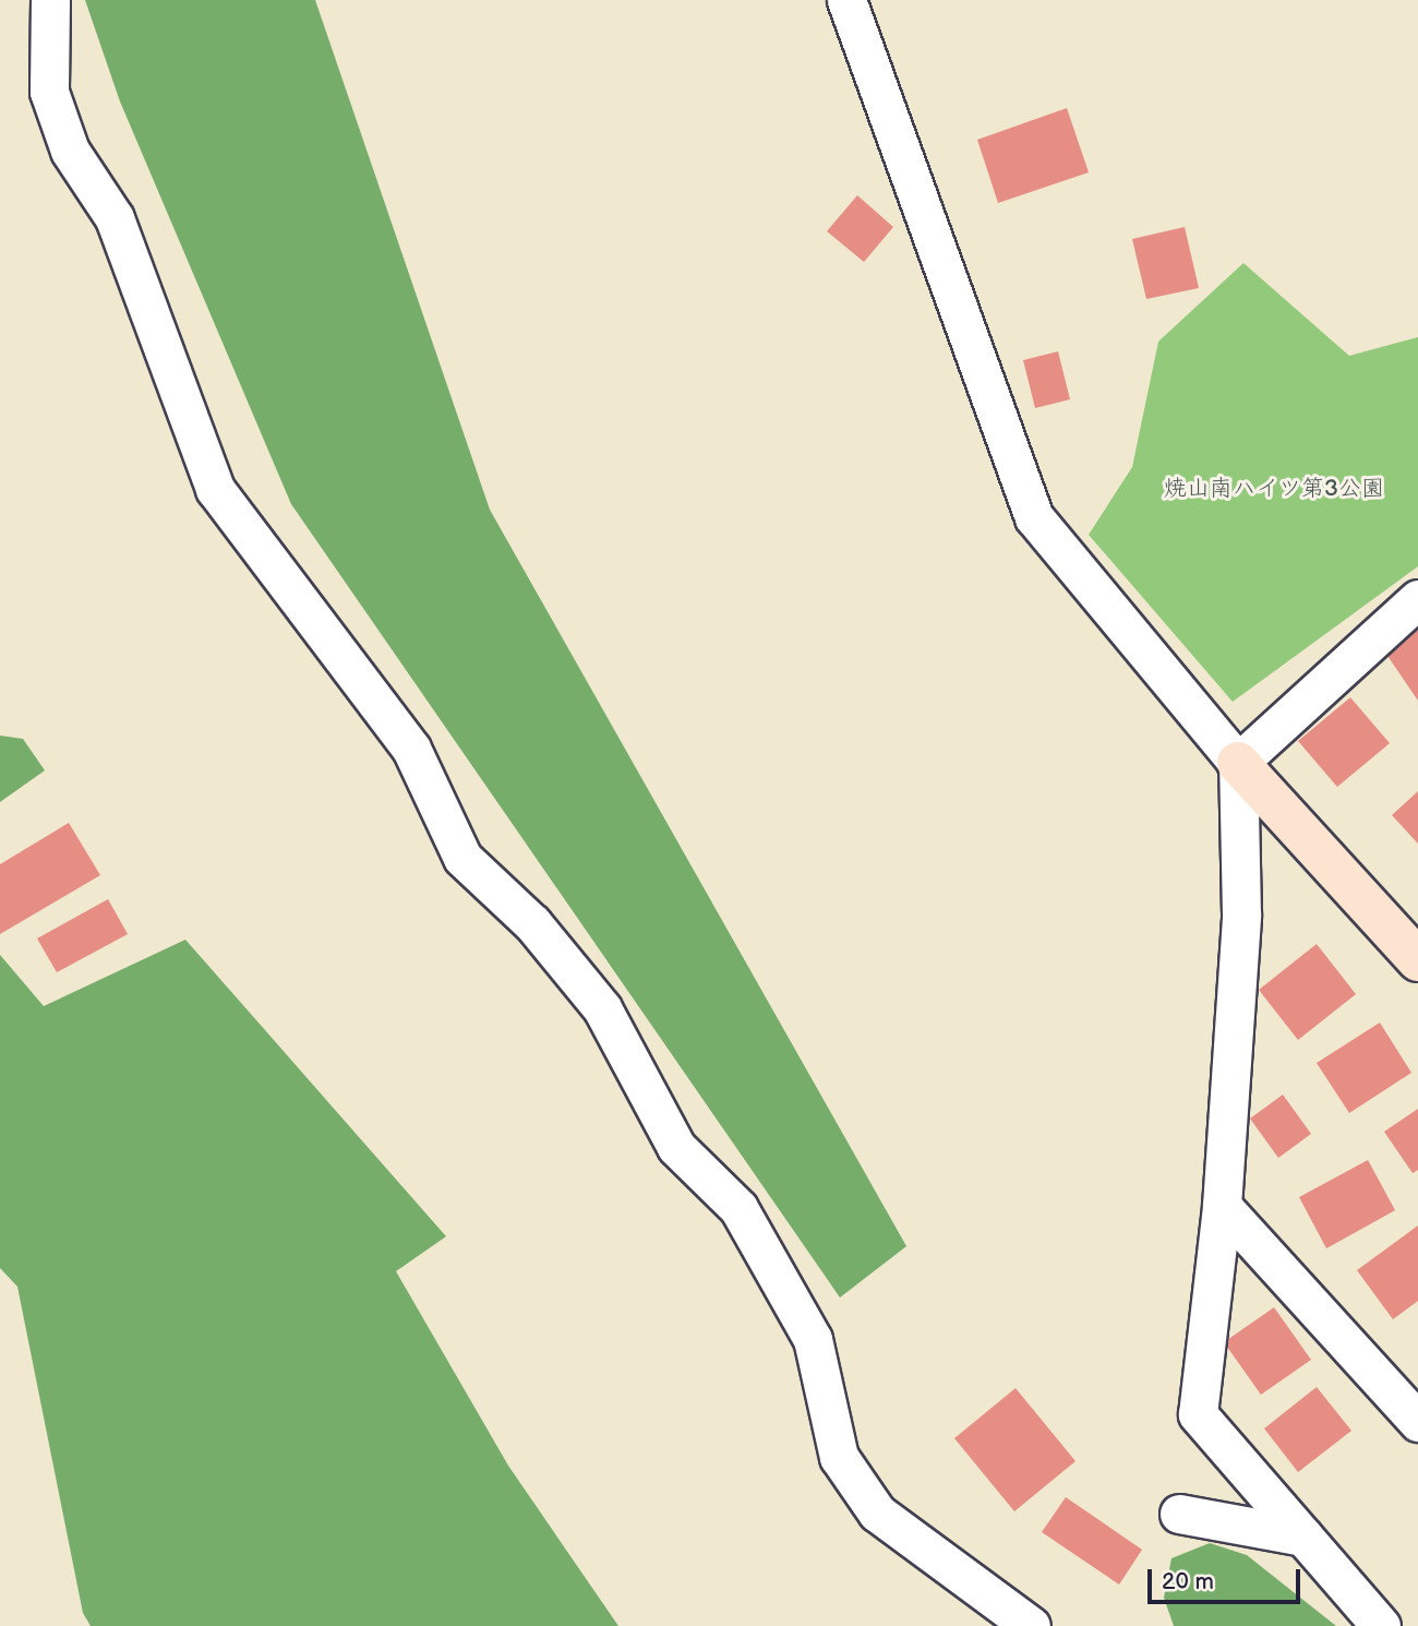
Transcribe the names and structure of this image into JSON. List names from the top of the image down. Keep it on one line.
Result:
{"parks":["焼山南ハイツ第3公園"],"scale_bar":"20 m"}
